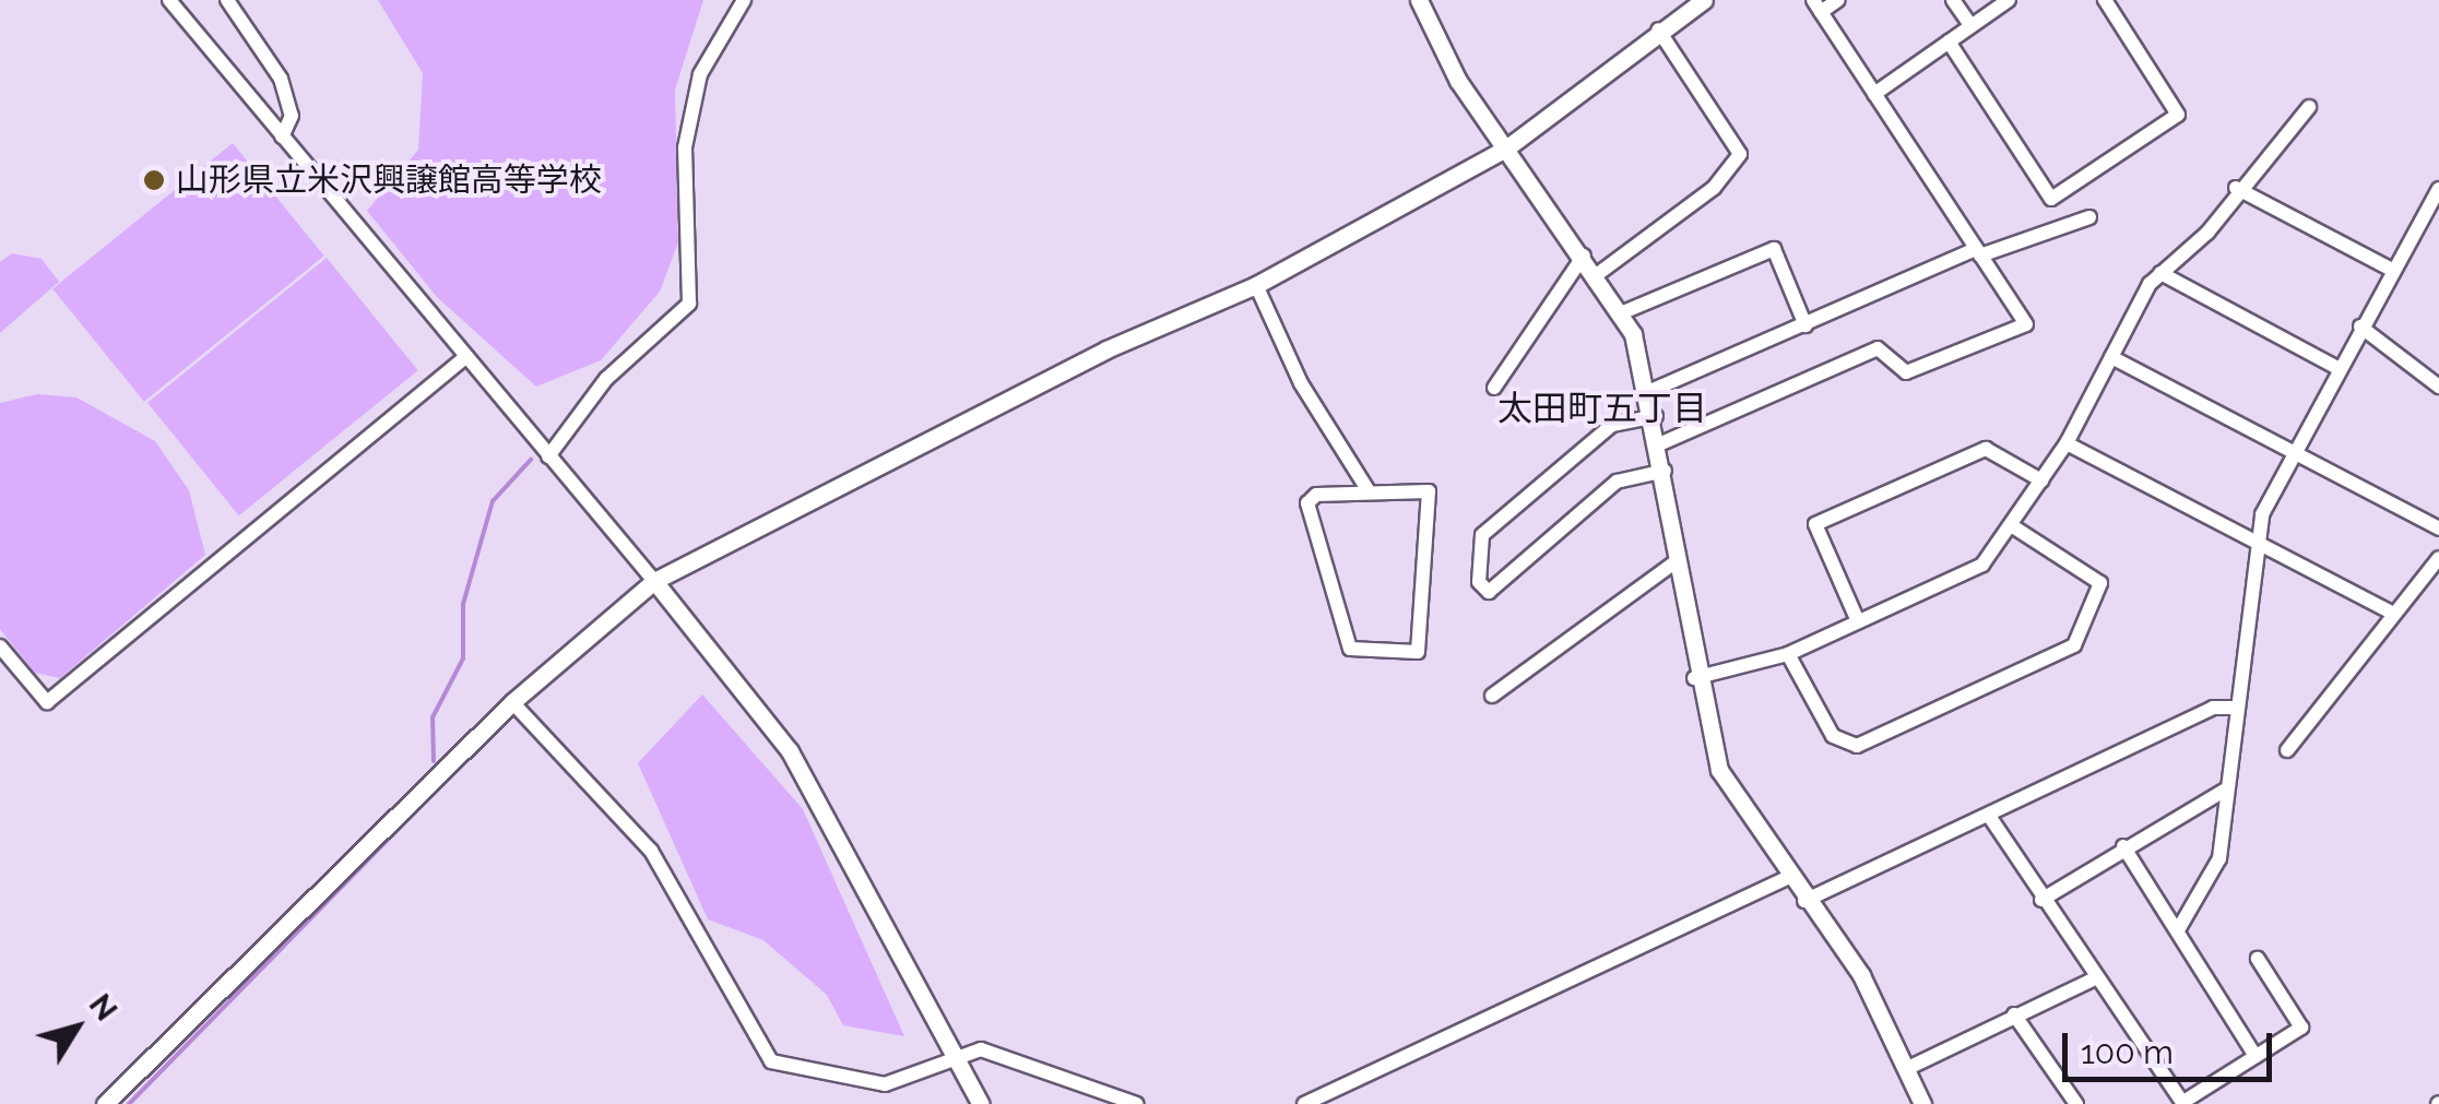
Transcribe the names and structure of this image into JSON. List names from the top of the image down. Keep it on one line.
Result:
{"districts":["太田町五丁目"],"places":["山形県立米沢興譲館高等学校"],"scale_bar":"100 m","north":"top right"}
